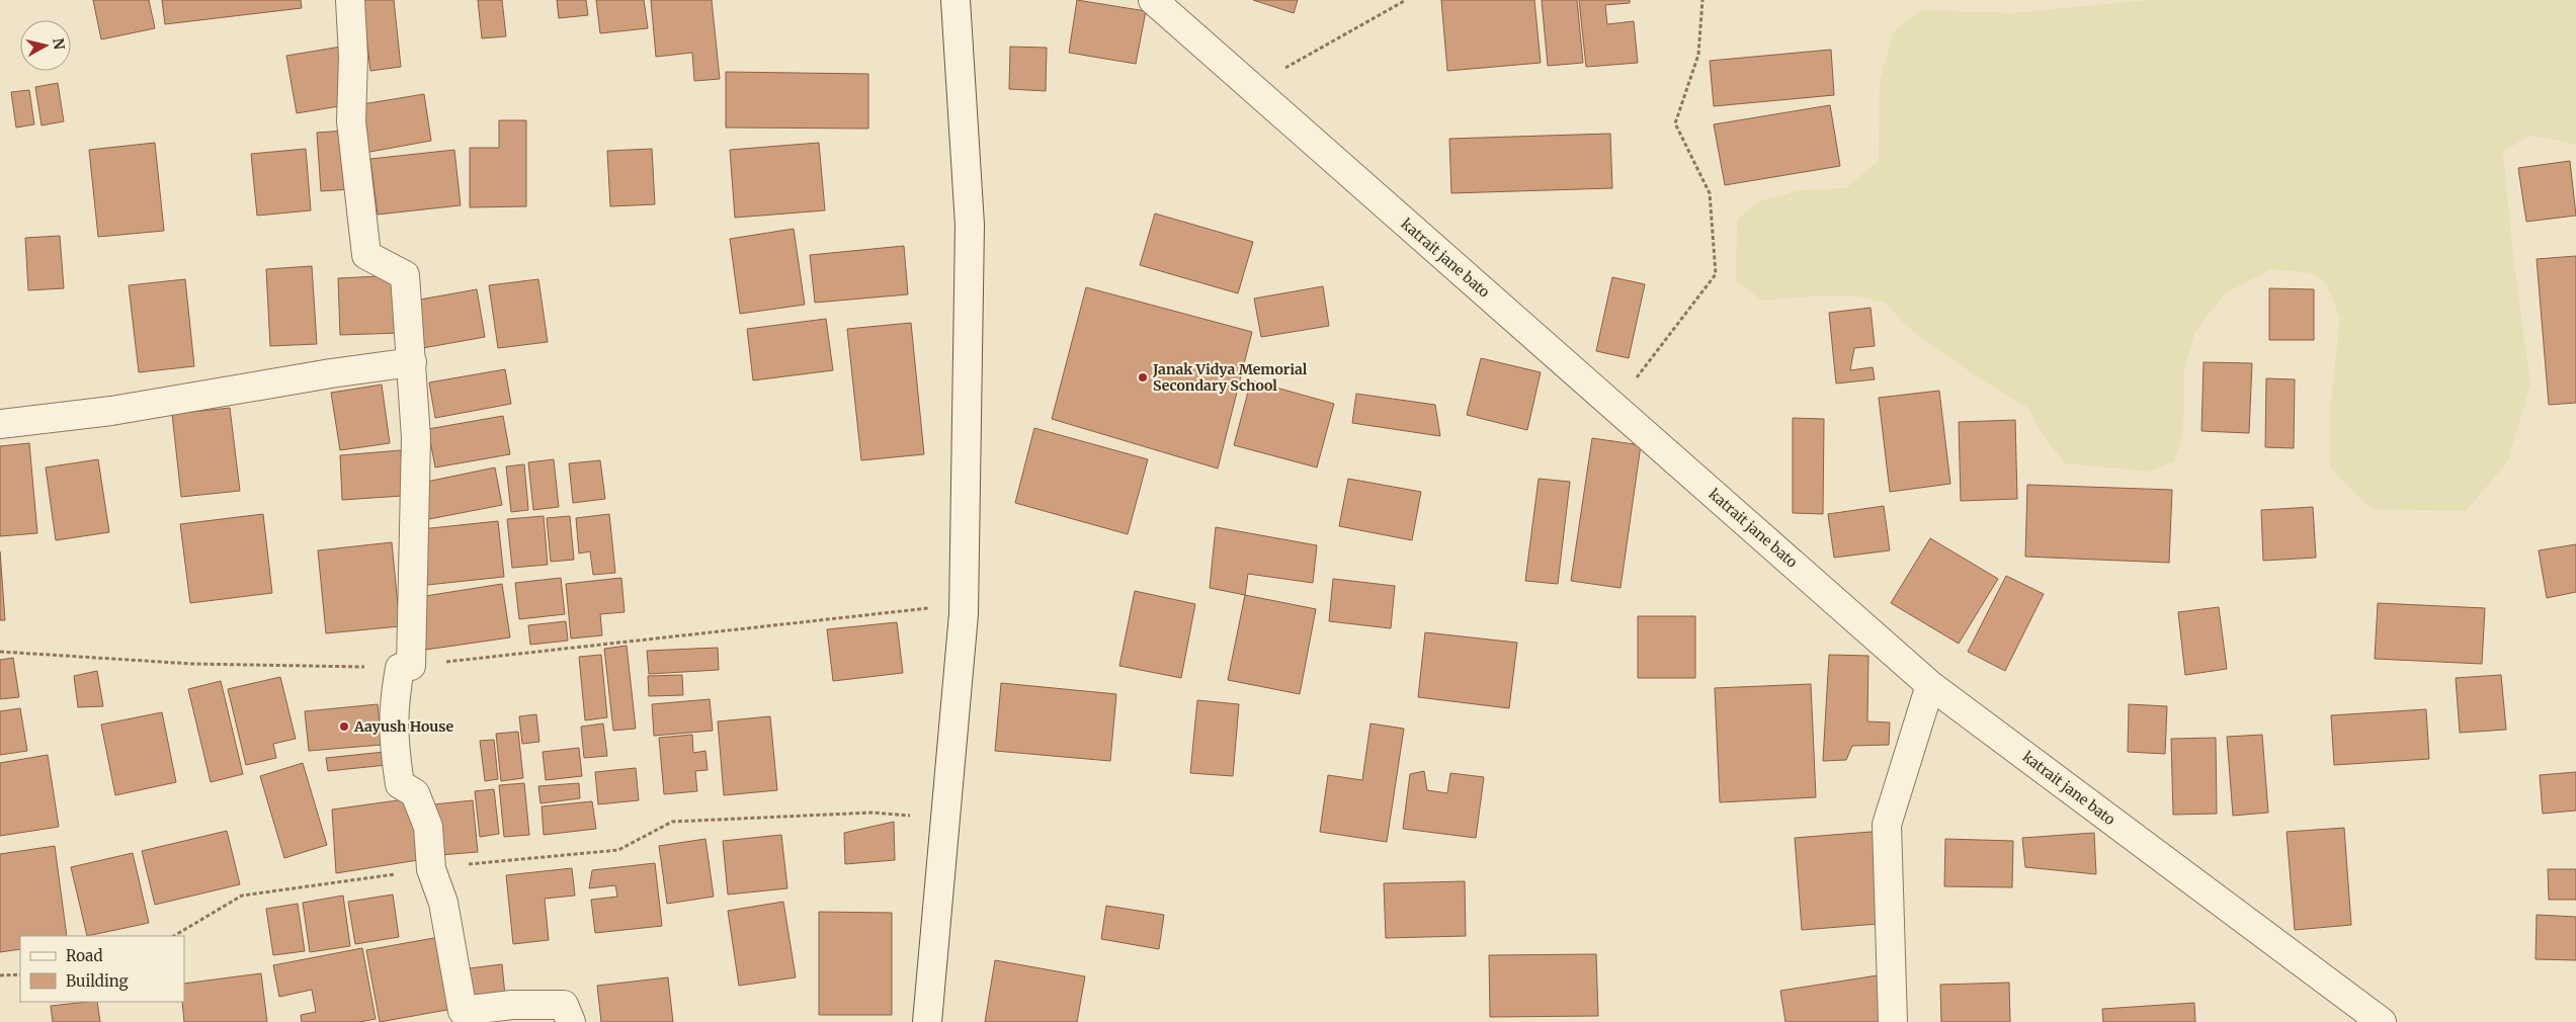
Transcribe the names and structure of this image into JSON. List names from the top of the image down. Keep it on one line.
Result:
{"streets":{"street":["katrait jane bato"]},"places":["Janak Vidya Memorial Secondary School","Aayush House"],"legend":["Road","Building"],"north":"right"}
